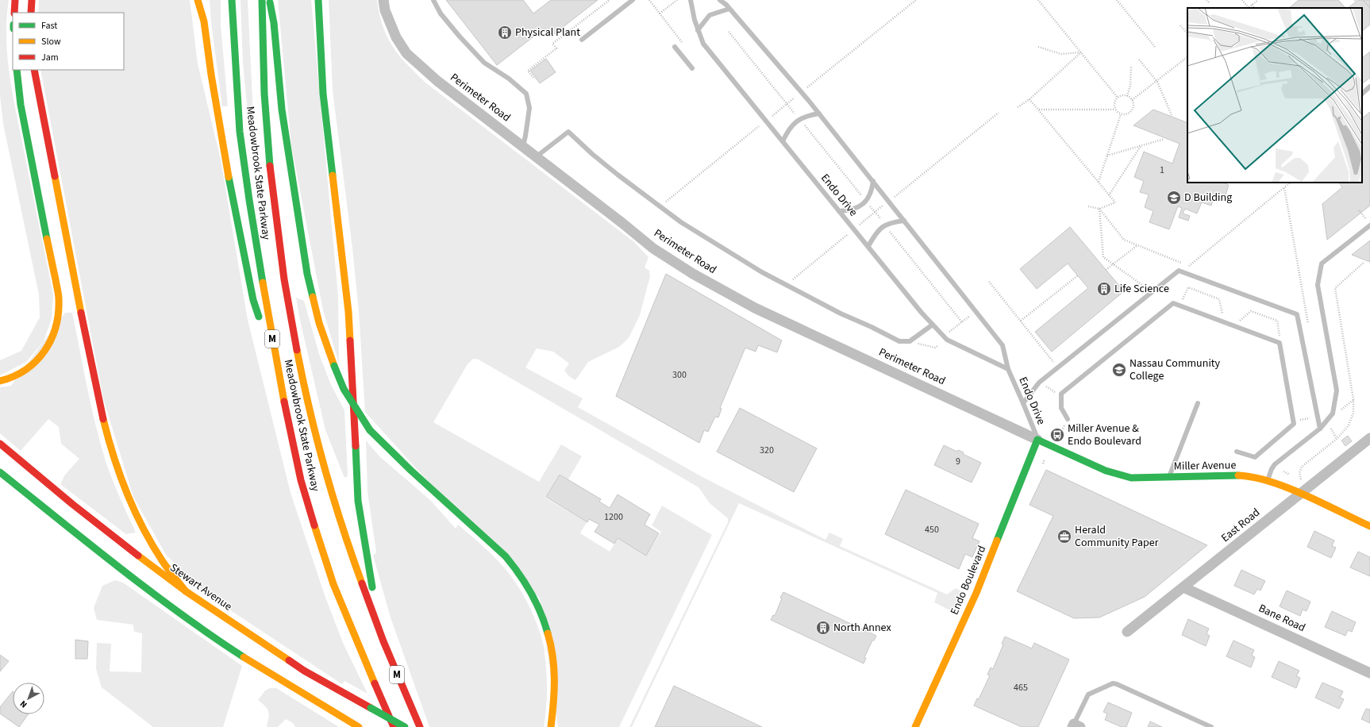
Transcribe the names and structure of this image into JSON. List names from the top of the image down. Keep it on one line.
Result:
{"streets":{"main road":["Meadowbrook State Parkway","M","Miller Avenue","Endo Boulevard","Stewart Avenue"],"street":["Perimeter Road","East Road","Bane Road"],"lane":["Endo Drive"]},"crossings":[["Perimeter Road","Endo Drive"],["Perimeter Road","Miller Avenue"],["Perimeter Road","Endo Boulevard"],["Endo Drive","Miller Avenue"],["Endo Drive","Endo Boulevard"],["Miller Avenue","East Road"],["Miller Avenue","Endo Boulevard"],["East Road","Bane Road"]],"places":{"building":["Physical Plant","Life Science","North Annex"],"school or university":["D Building","Nassau Community College"],"bus stop":["Miller Avenue & Endo Boulevard"],"office":["Herald Community Paper"]},"house_numbers":["1","300","320","9","1200","450","465"],"legend":["Fast","Slow","Jam"],"north":"bottom left"}
